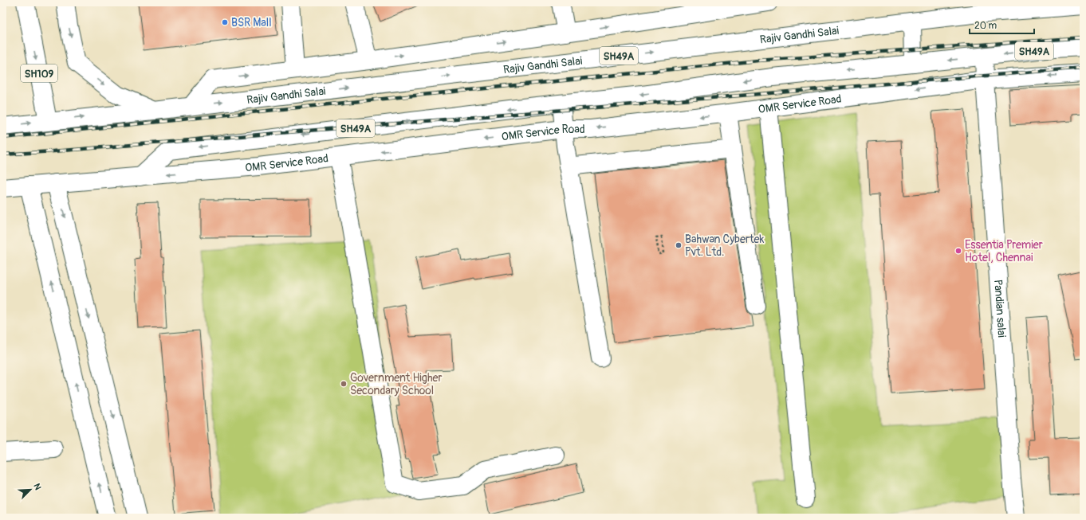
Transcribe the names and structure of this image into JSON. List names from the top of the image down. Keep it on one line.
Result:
{"streets":{"street":["Rajiv Gandhi Salai","SH49A","SH109","OMR Service Road","Pandian salai"]},"crossings":[["Rajiv Gandhi Salai","SH109"],["SH49A","OMR Service Road"],["SH49A","Pandian salai"],["OMR Service Road","Pandian salai"]],"places":["BSR Mall","Bahwan Cybertek Pvt. Ltd.","Essentia Premier Hotel, Chennai","Government Higher Secondary School"],"scale_bar":"20 m","north":"top right"}
